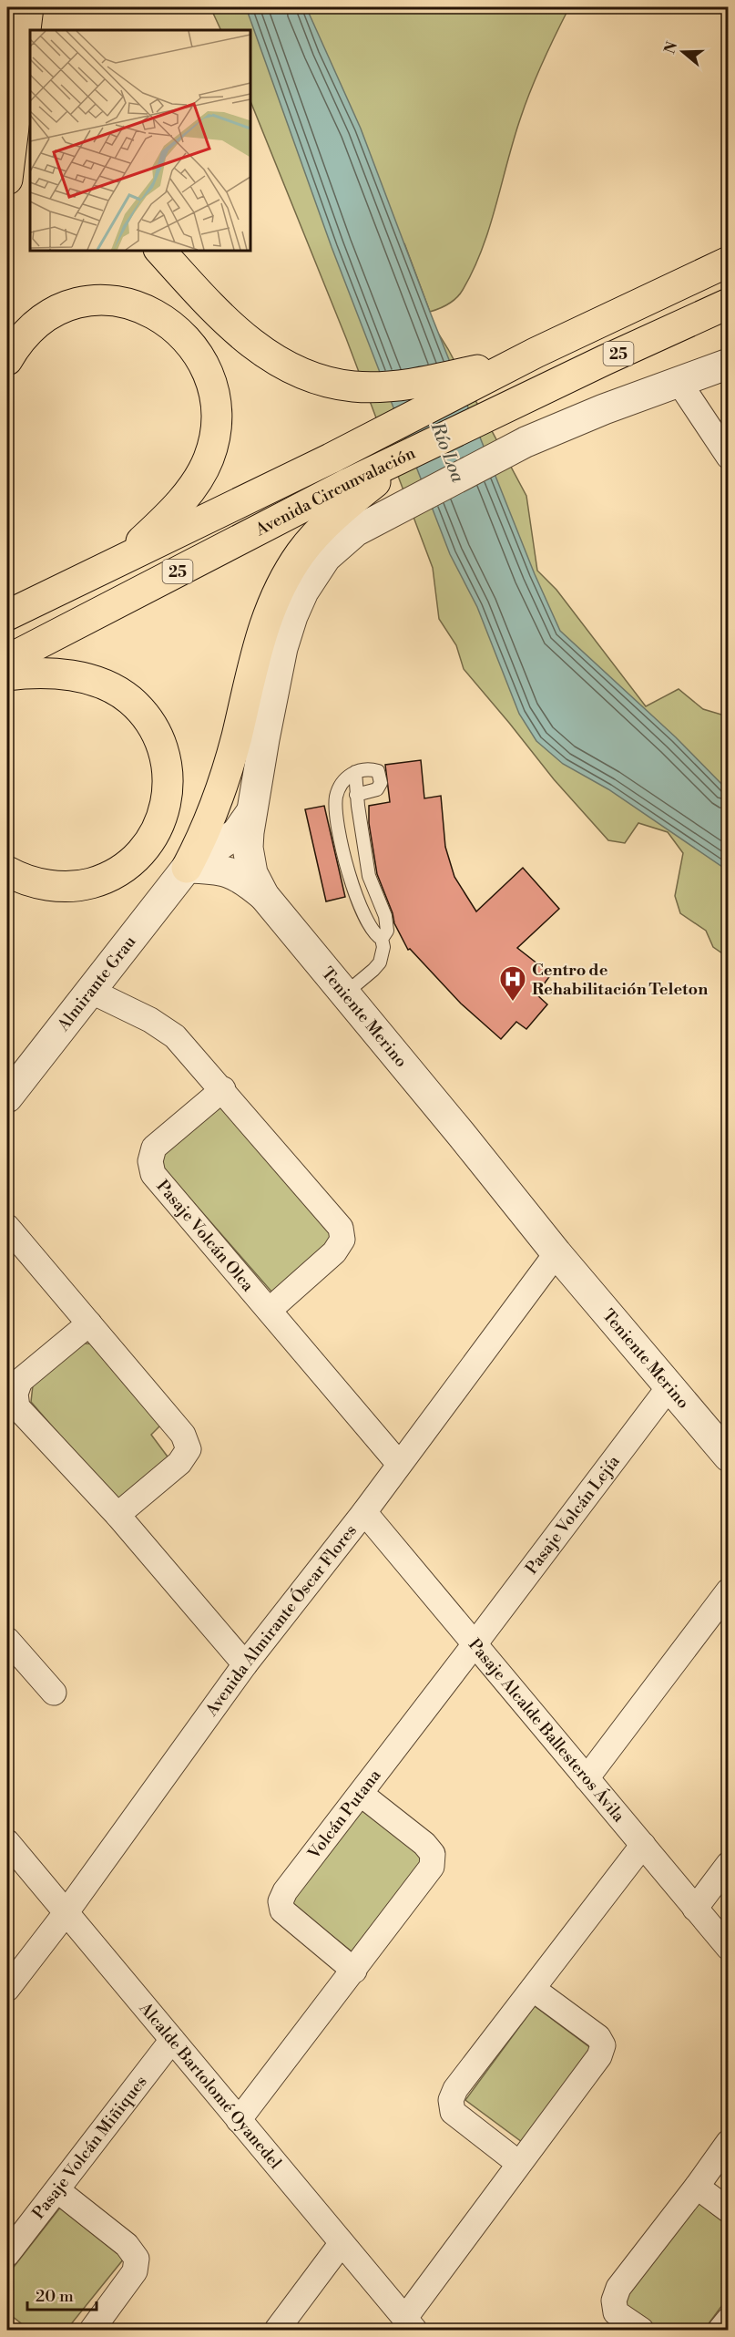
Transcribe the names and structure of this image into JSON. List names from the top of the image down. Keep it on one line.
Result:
{"streets":{"highway":["25","Avenida Circunvalación"],"street":["Almirante Grau","Teniente Merino","Pasaje Volcán Olca","Pasaje Volcán Lejía","Avenida Almirante Óscar Flores","Pasaje Alcalde Ballesteros Ávila","Volcán Putana","Alcalde Bartolomé Oyanedel","Pasaje Volcán Miñiques"]},"crossings":[["Almirante Grau","Teniente Merino"],["Teniente Merino","Pasaje Volcán Lejía"],["Teniente Merino","Avenida Almirante Óscar Flores"],["Pasaje Volcán Olca","Avenida Almirante Óscar Flores"],["Pasaje Volcán Lejía","Pasaje Alcalde Ballesteros Ávila"],["Pasaje Volcán Lejía","Volcán Putana"],["Avenida Almirante Óscar Flores","Pasaje Alcalde Ballesteros Ávila"],["Avenida Almirante Óscar Flores","Alcalde Bartolomé Oyanedel"],["Pasaje Alcalde Ballesteros Ávila","Volcán Putana"],["Alcalde Bartolomé Oyanedel","Pasaje Volcán Miñiques"]],"water":["Río Loa"],"places":{"hospital":["Centro de Rehabilitación Teleton"]},"scale_bar":"20 m","north":"left"}
